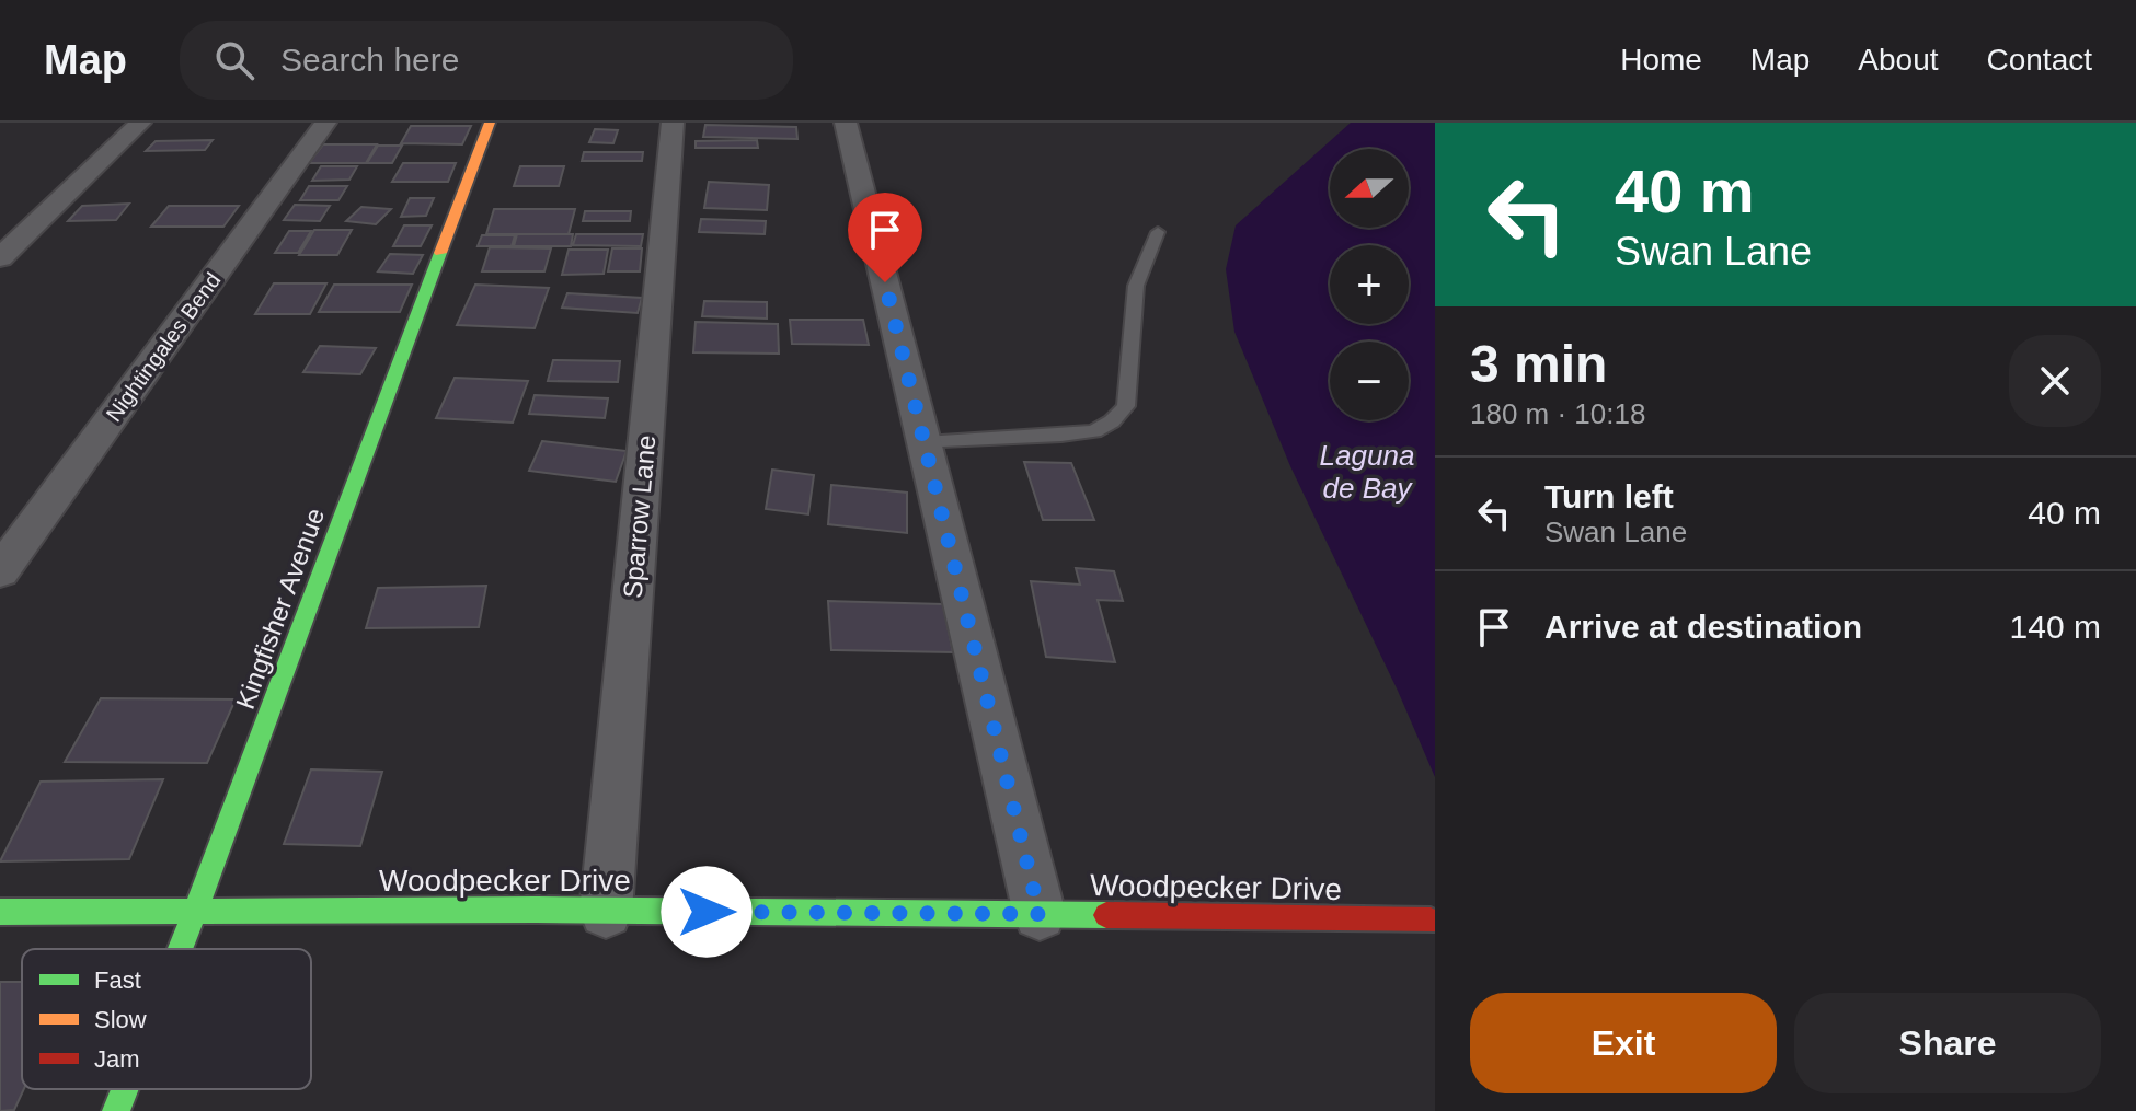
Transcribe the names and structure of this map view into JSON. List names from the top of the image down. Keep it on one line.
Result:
{"streets":{"street":["Nightingales Bend","Sparrow Lane","Kingfisher Avenue","Woodpecker Drive"]},"crossings":[["Sparrow Lane","Woodpecker Drive"],["Kingfisher Avenue","Woodpecker Drive"]],"water":["Laguna de Bay"],"legend":["Fast","Slow","Jam"],"north":"left","page":{"header":"Map","search":"Search here","nav":["Home","Map","About","Contact"],"turn":["40 m","Swan Lane"],"map_buttons":["+","−"],"heading":["3 min","180 m · 10:18"],"list":[{"name":"Turn left","note":"Swan Lane","value":"40 m"},{"name":"Arrive at destination","value":"140 m"}],"buttons":["Exit","Share"]}}
